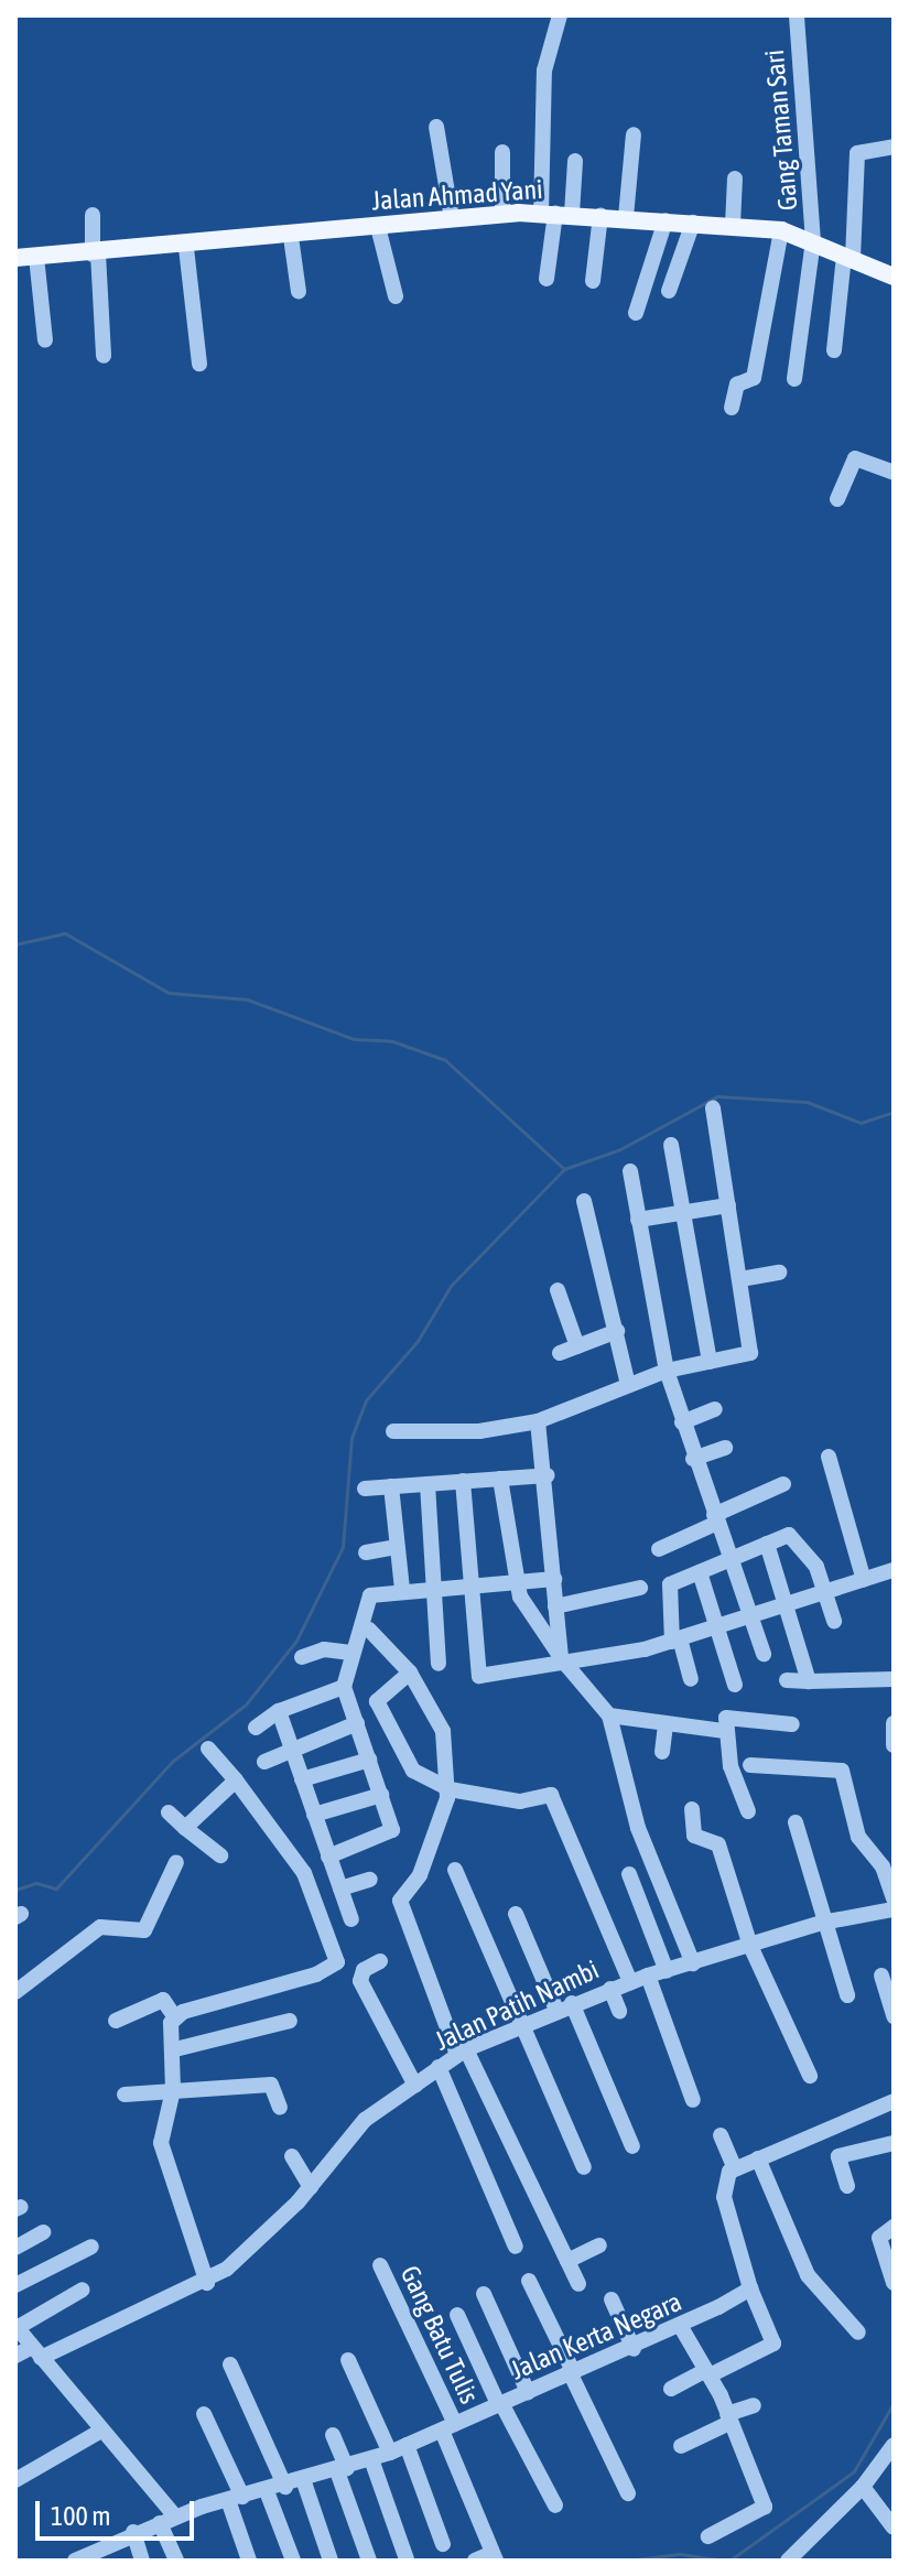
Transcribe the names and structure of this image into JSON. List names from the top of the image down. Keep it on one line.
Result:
{"streets":{"main road":["Jalan Ahmad Yani"],"street":["Gang Taman Sari","Jalan Patih Nambi","Gang Batu Tulis","Jalan Kerta Negara"]},"crossings":[["Gang Taman Sari","Jalan Ahmad Yani"],["Gang Batu Tulis","Jalan Kerta Negara"]],"scale_bar":"100 m"}
